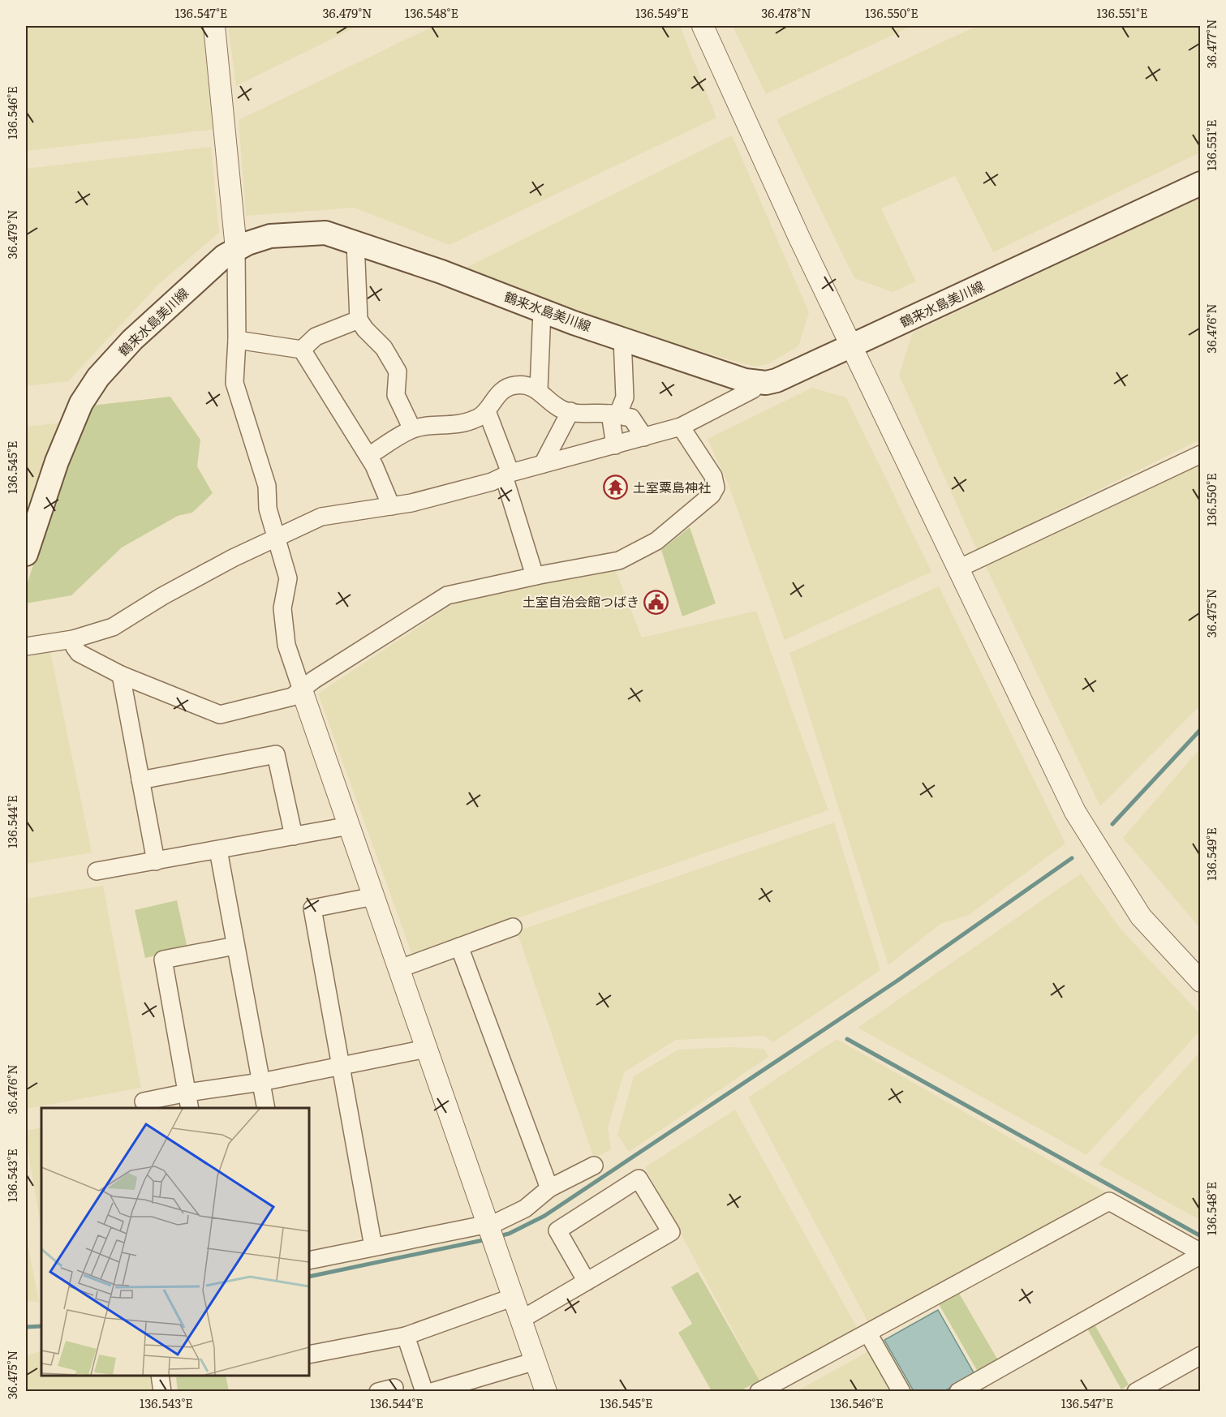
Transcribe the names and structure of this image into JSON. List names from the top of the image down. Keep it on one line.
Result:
{"streets":{"main road":["鶴来水島美川線"]},"places":{"temple":["土室粟島神社"],"public building":["土室自治会館つばき"]},"coordinates":["136.547°E","36.479°N","136.548°E","136.549°E","36.478°N","136.550°E","136.551°E","36.477°N","136.546°E","36.476°N","136.545°E","36.475°N","136.544°E","136.543°E"]}
